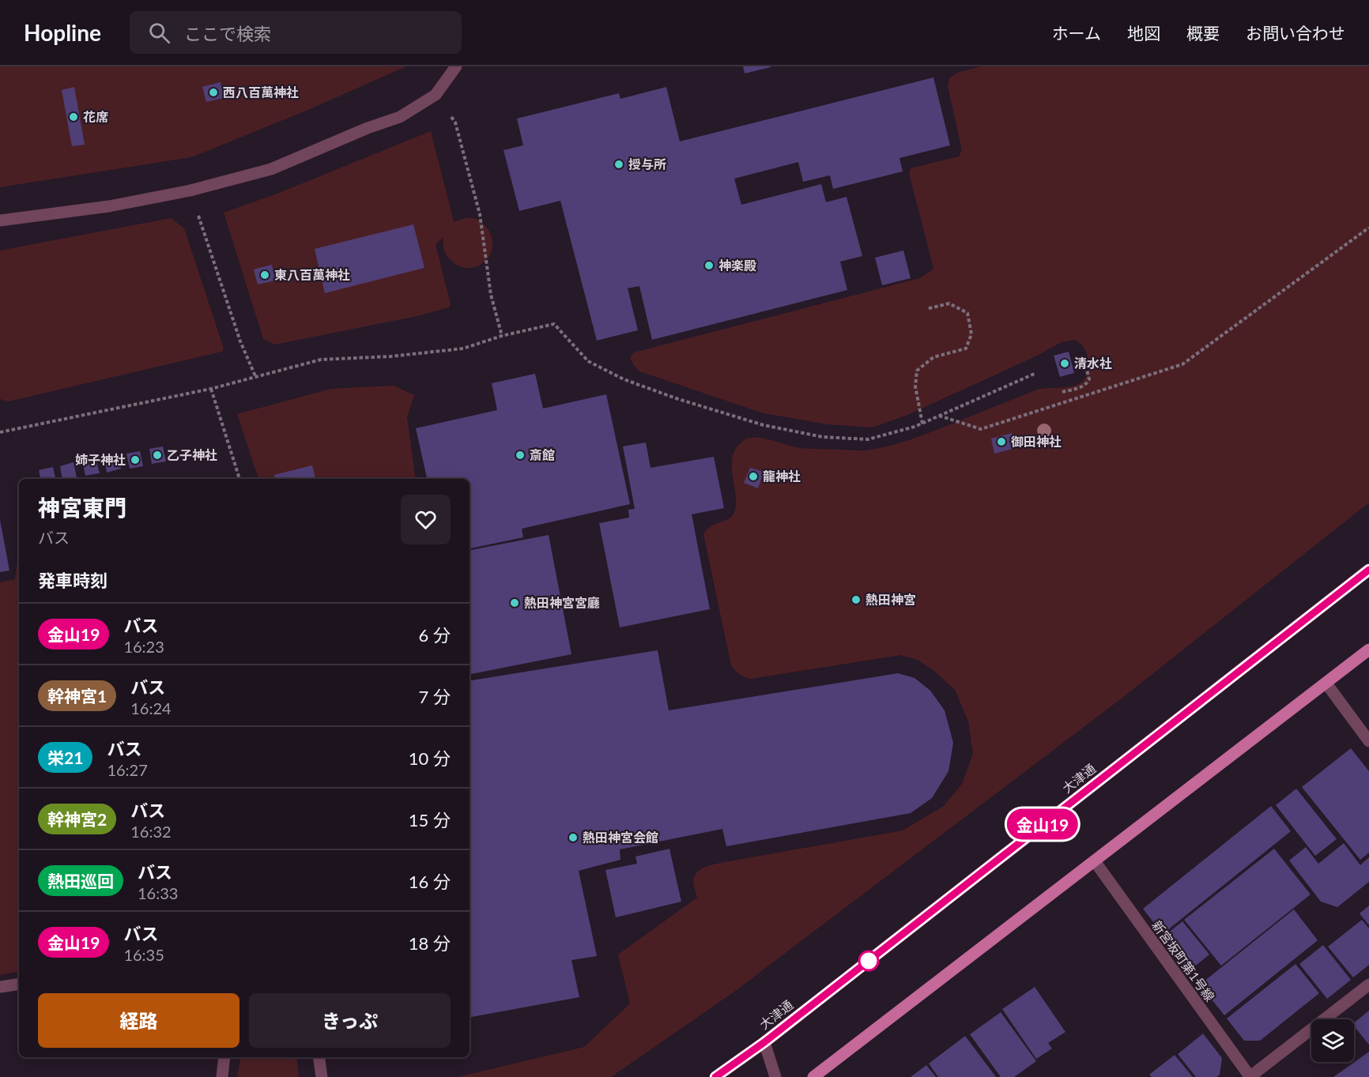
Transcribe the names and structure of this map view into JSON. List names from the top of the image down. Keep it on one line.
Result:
{"streets":{"main road":["大津通"],"street":["新宮坂町第1号線"]},"places":["西八百萬神社","花席","授与所","神楽殿","東八百萬神社","清水社","御田神社","乙子神社","斎館","姉子神社","龍神社","熱田神宮","熱田神宮宮廳","熱田神宮会館"],"lines":["bus line 金山19"],"page":{"header":"Hopline","search":"ここで検索","nav":["ホーム","地図","概要","お問い合わせ"],"on_map":"金山19","heading":[["神宮東門","バス"],"発車時刻"],"list":[{"mark":"金山19","name":"バス","note":"16:23","value":"6 分"},{"mark":"幹神宮1","name":"バス","note":"16:24","value":"7 分"},{"mark":"栄21","name":"バス","note":"16:27","value":"10 分"},{"mark":"幹神宮2","name":"バス","note":"16:32","value":"15 分"},{"mark":"熱田巡回","name":"バス","note":"16:33","value":"16 分"},{"mark":"金山19","name":"バス","note":"16:35","value":"18 分"}],"buttons":["経路","きっぷ"]}}
